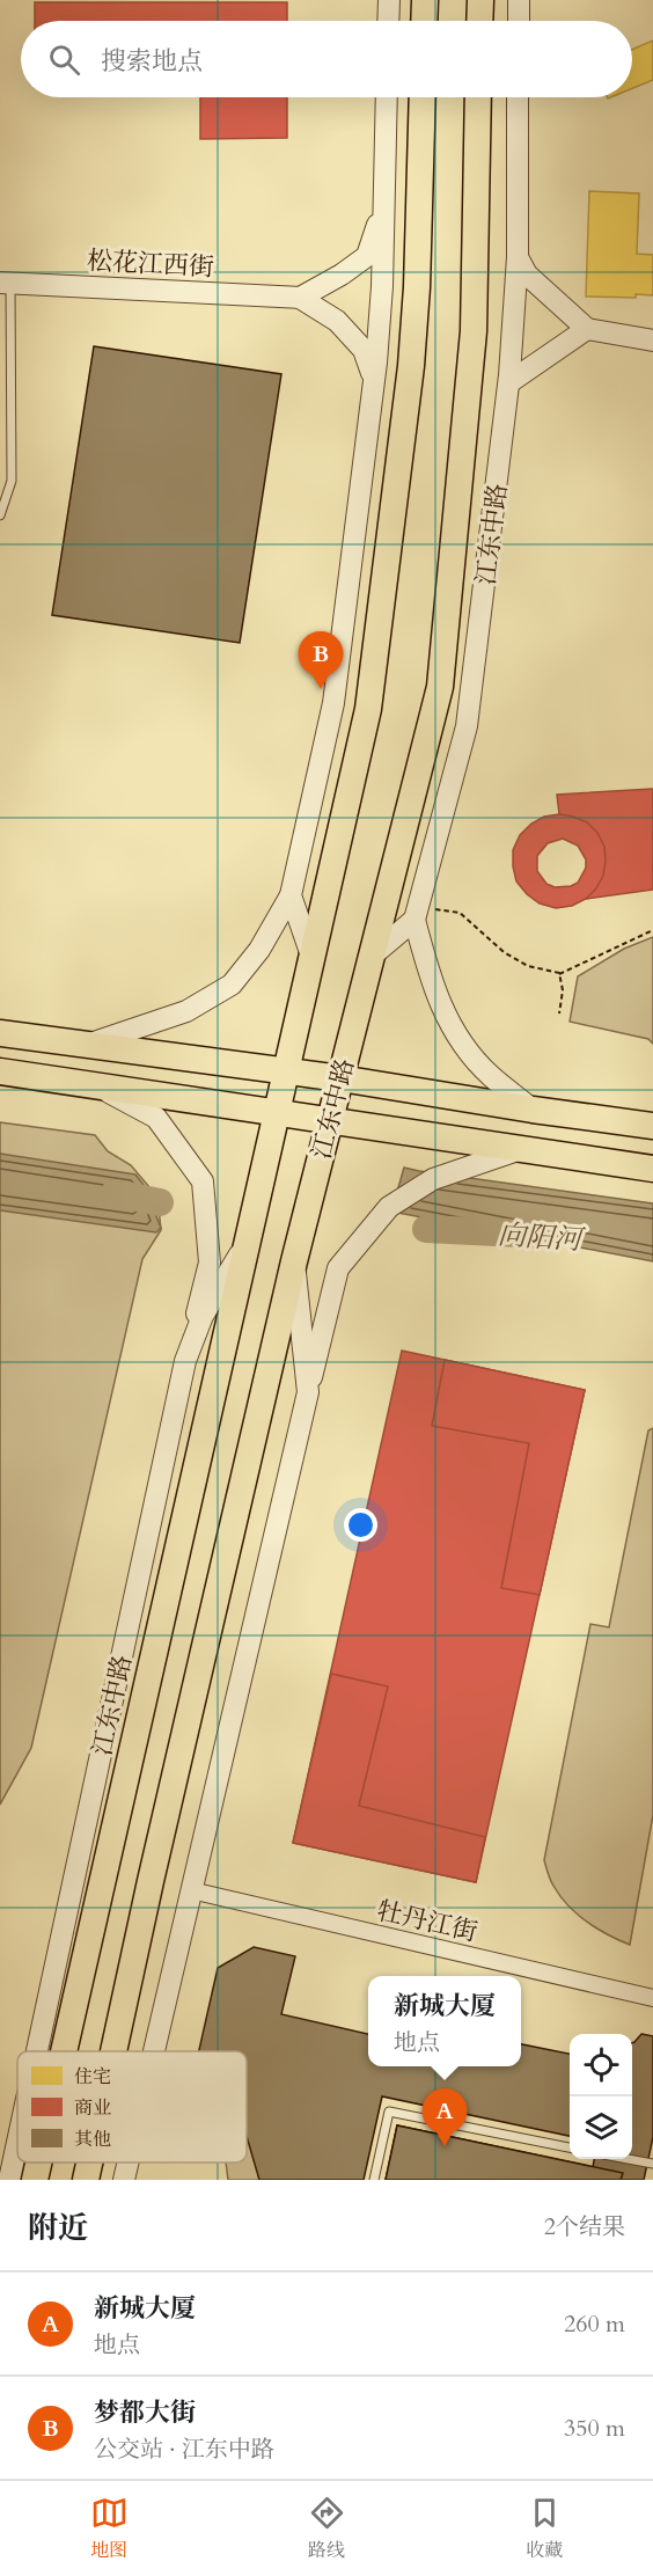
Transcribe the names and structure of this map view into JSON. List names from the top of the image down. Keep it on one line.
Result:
{"streets":{"main road":["江东中路"],"street":["松花江西街","牡丹江街"]},"crossings":[["江东中路","牡丹江街"]],"water":["向阳河"],"legend":["住宅","商业","其他"],"page":{"search":"搜索地点","pins":["B","A"],"popup":["新城大厦","地点"],"heading":["附近","2个结果"],"list":[{"mark":"A","name":"新城大厦","note":"地点","value":"260 m"},{"mark":"B","name":"梦都大街","note":"公交站 · 江东中路","value":"350 m"}],"nav":["地图","路线","收藏"]}}
